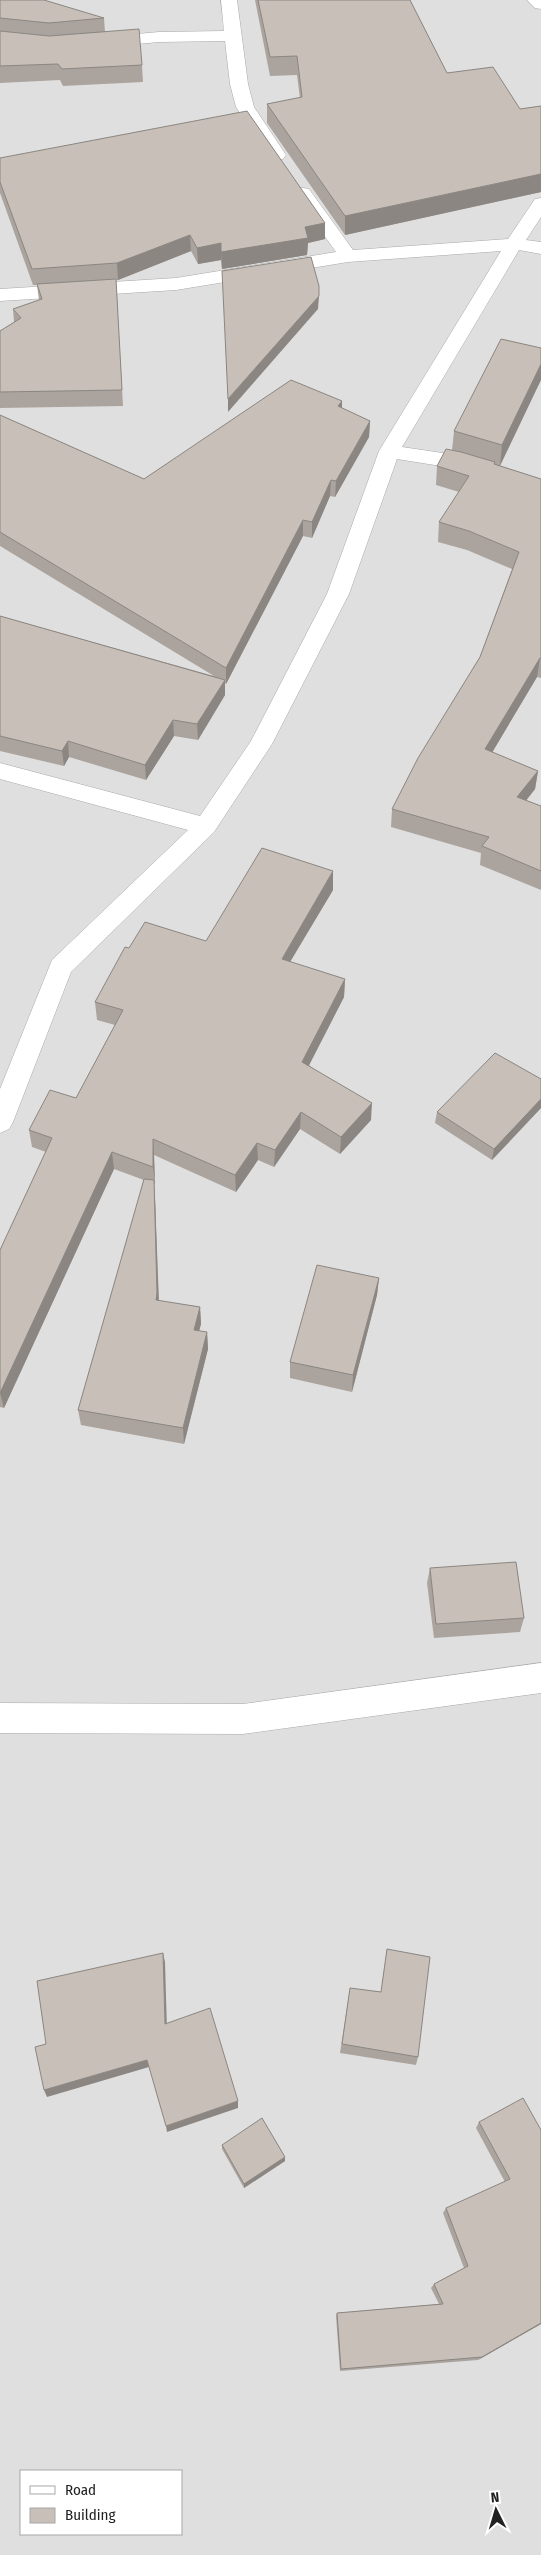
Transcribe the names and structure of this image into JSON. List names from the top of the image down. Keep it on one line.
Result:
{"legend":["Road","Building"],"north":"top"}
